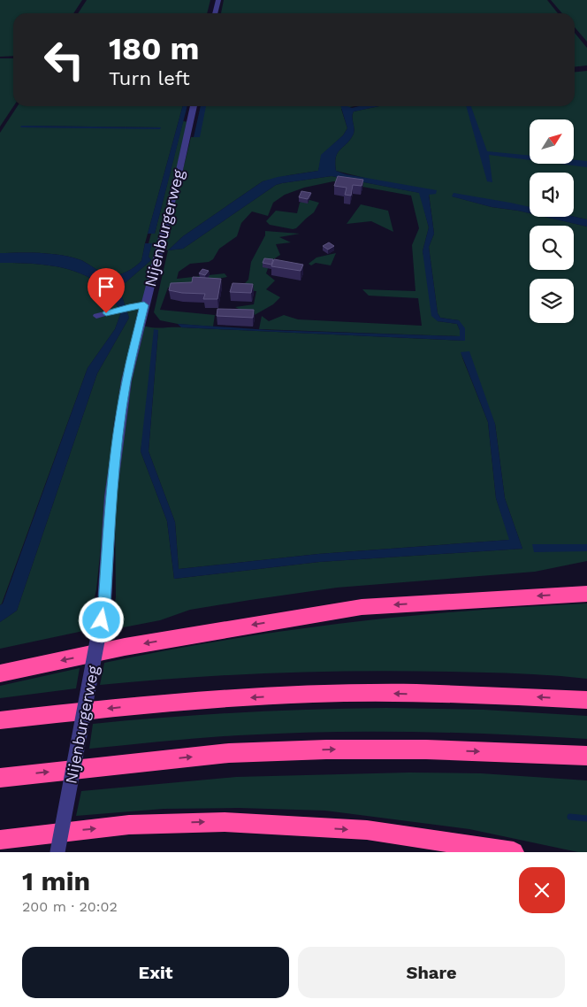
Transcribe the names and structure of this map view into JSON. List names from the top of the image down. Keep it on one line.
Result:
{"streets":{"street":["Nijenburgerweg"]},"north":"top right","page":{"turn":["180 m","Turn left"],"heading":["1 min","200 m · 20:02"],"buttons":["Exit","Share"]}}
